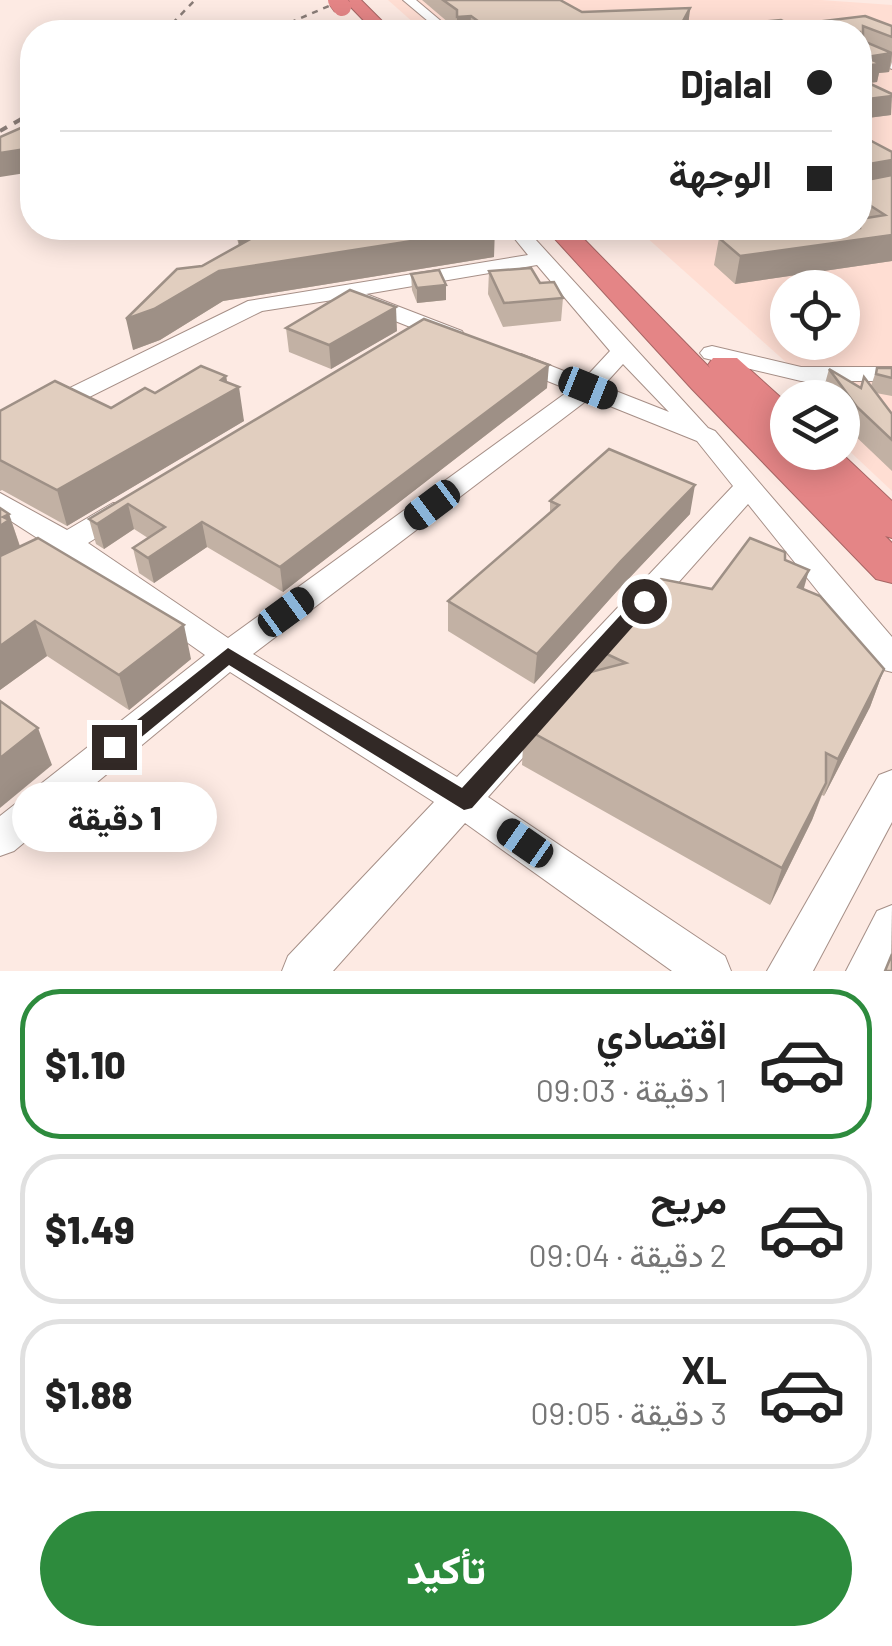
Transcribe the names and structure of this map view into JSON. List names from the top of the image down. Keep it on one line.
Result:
{"page":{"banner":["Djalal","الوجهة"],"bubble":"1 دقيقة","list":[{"name":"اقتصادي","note":"1 دقيقة · 09:03","value":"$1.10"},{"name":"مريح","note":"2 دقيقة · 09:04","value":"$1.49"},{"name":"XL","note":"3 دقيقة · 09:05","value":"$1.88"}],"buttons":"تأكيد"}}
